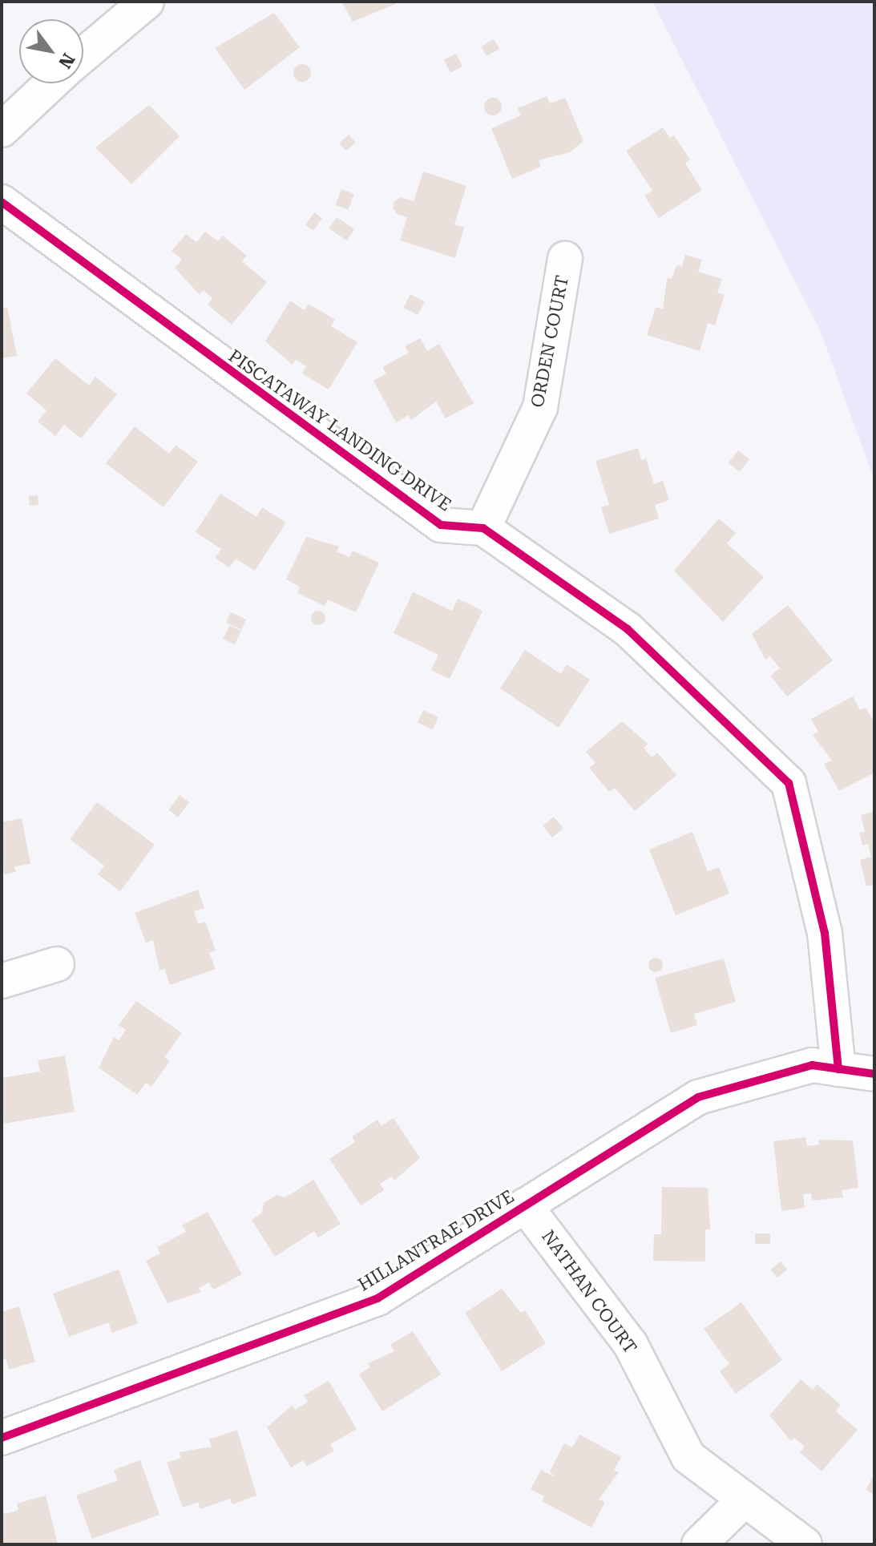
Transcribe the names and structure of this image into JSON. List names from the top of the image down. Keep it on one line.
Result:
{"streets":{"street":["ORDEN COURT","PISCATAWAY LANDING DRIVE","HILLANTRAE DRIVE","NATHAN COURT"]},"crossings":[["ORDEN COURT","PISCATAWAY LANDING DRIVE"],["HILLANTRAE DRIVE","NATHAN COURT"]],"north":"bottom right"}
